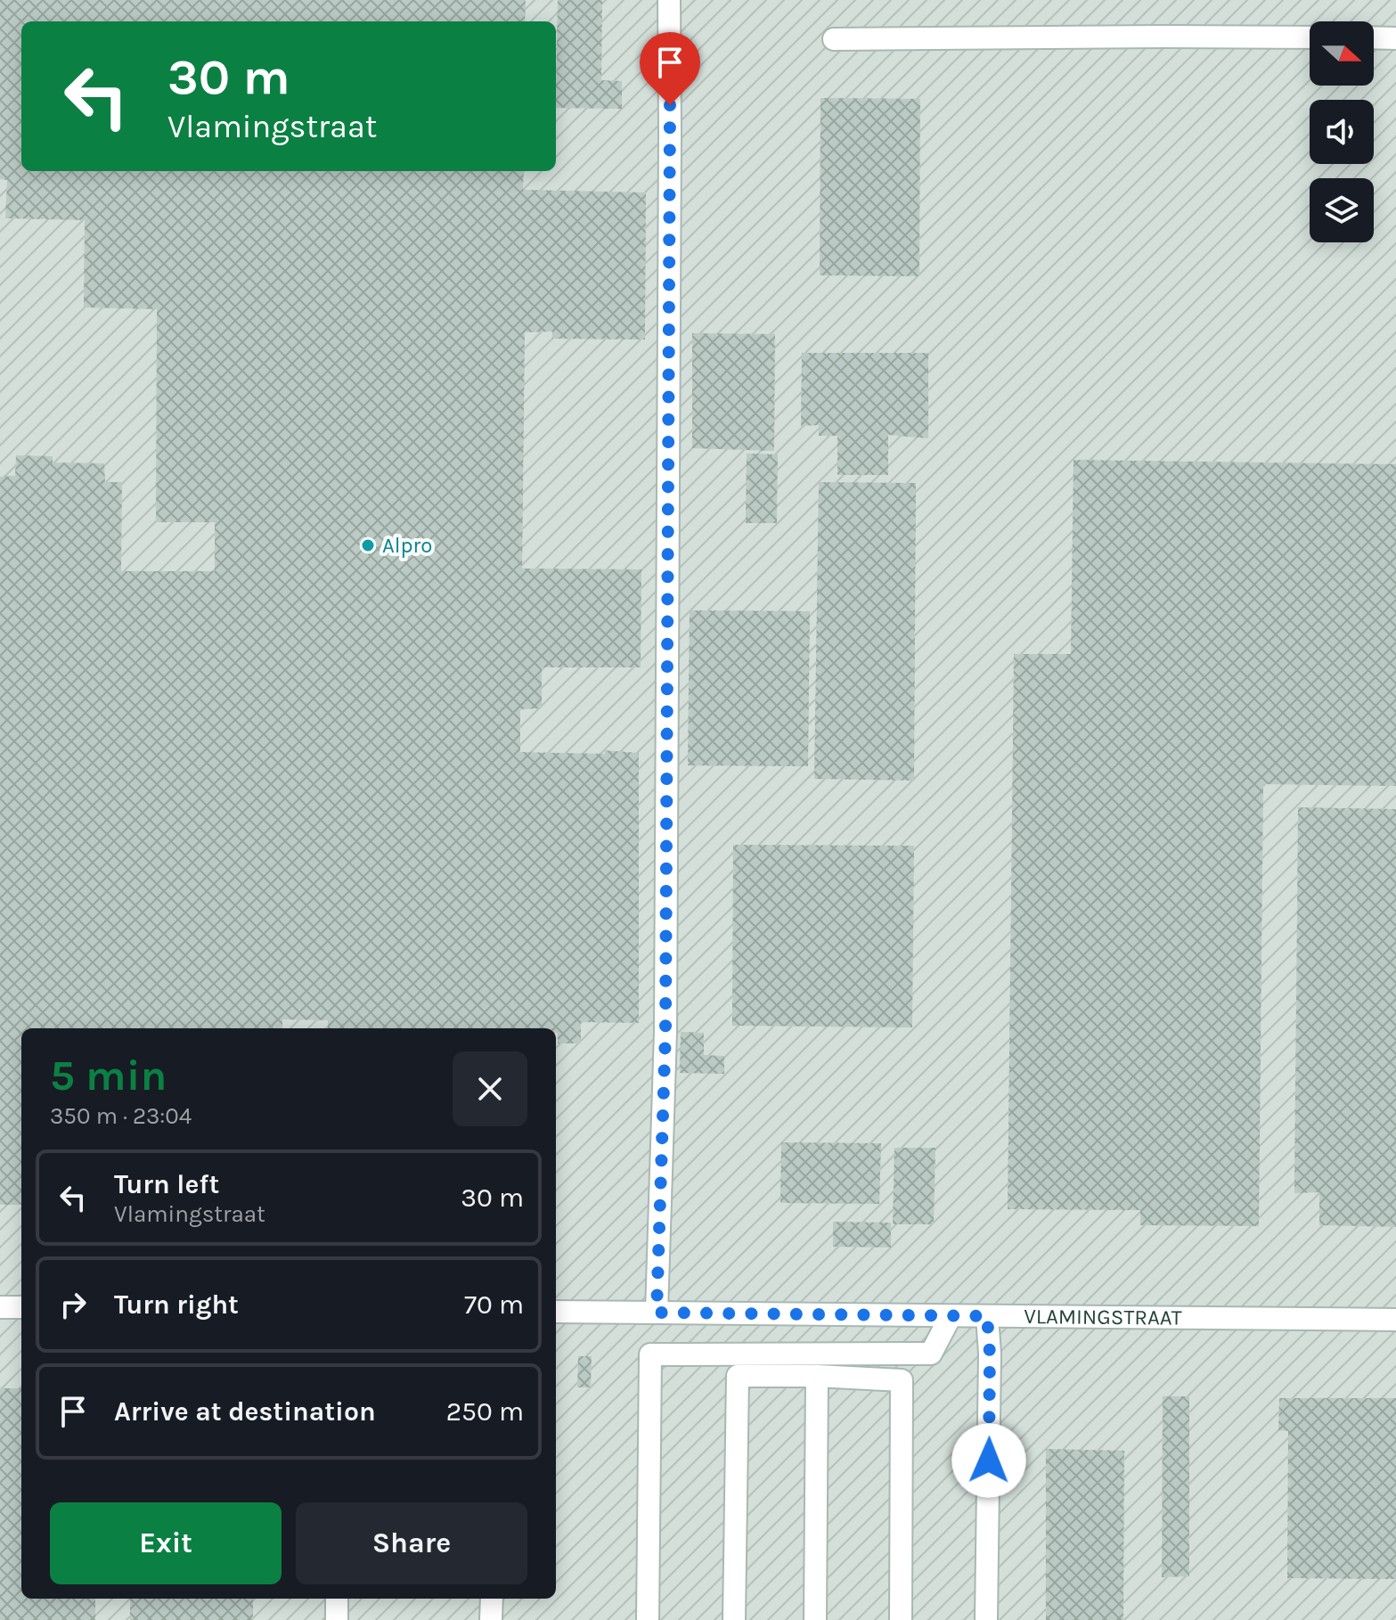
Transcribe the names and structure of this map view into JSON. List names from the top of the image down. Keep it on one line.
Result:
{"streets":{"street":["VLAMINGSTRAAT"]},"places":["Alpro"],"north":"right","page":{"turn":["30 m","Vlamingstraat"],"heading":["5 min","350 m · 23:04"],"list":[{"name":"Turn left","note":"Vlamingstraat","value":"30 m"},{"name":"Turn right","value":"70 m"},{"name":"Arrive at destination","value":"250 m"}],"buttons":["Exit","Share"]}}
